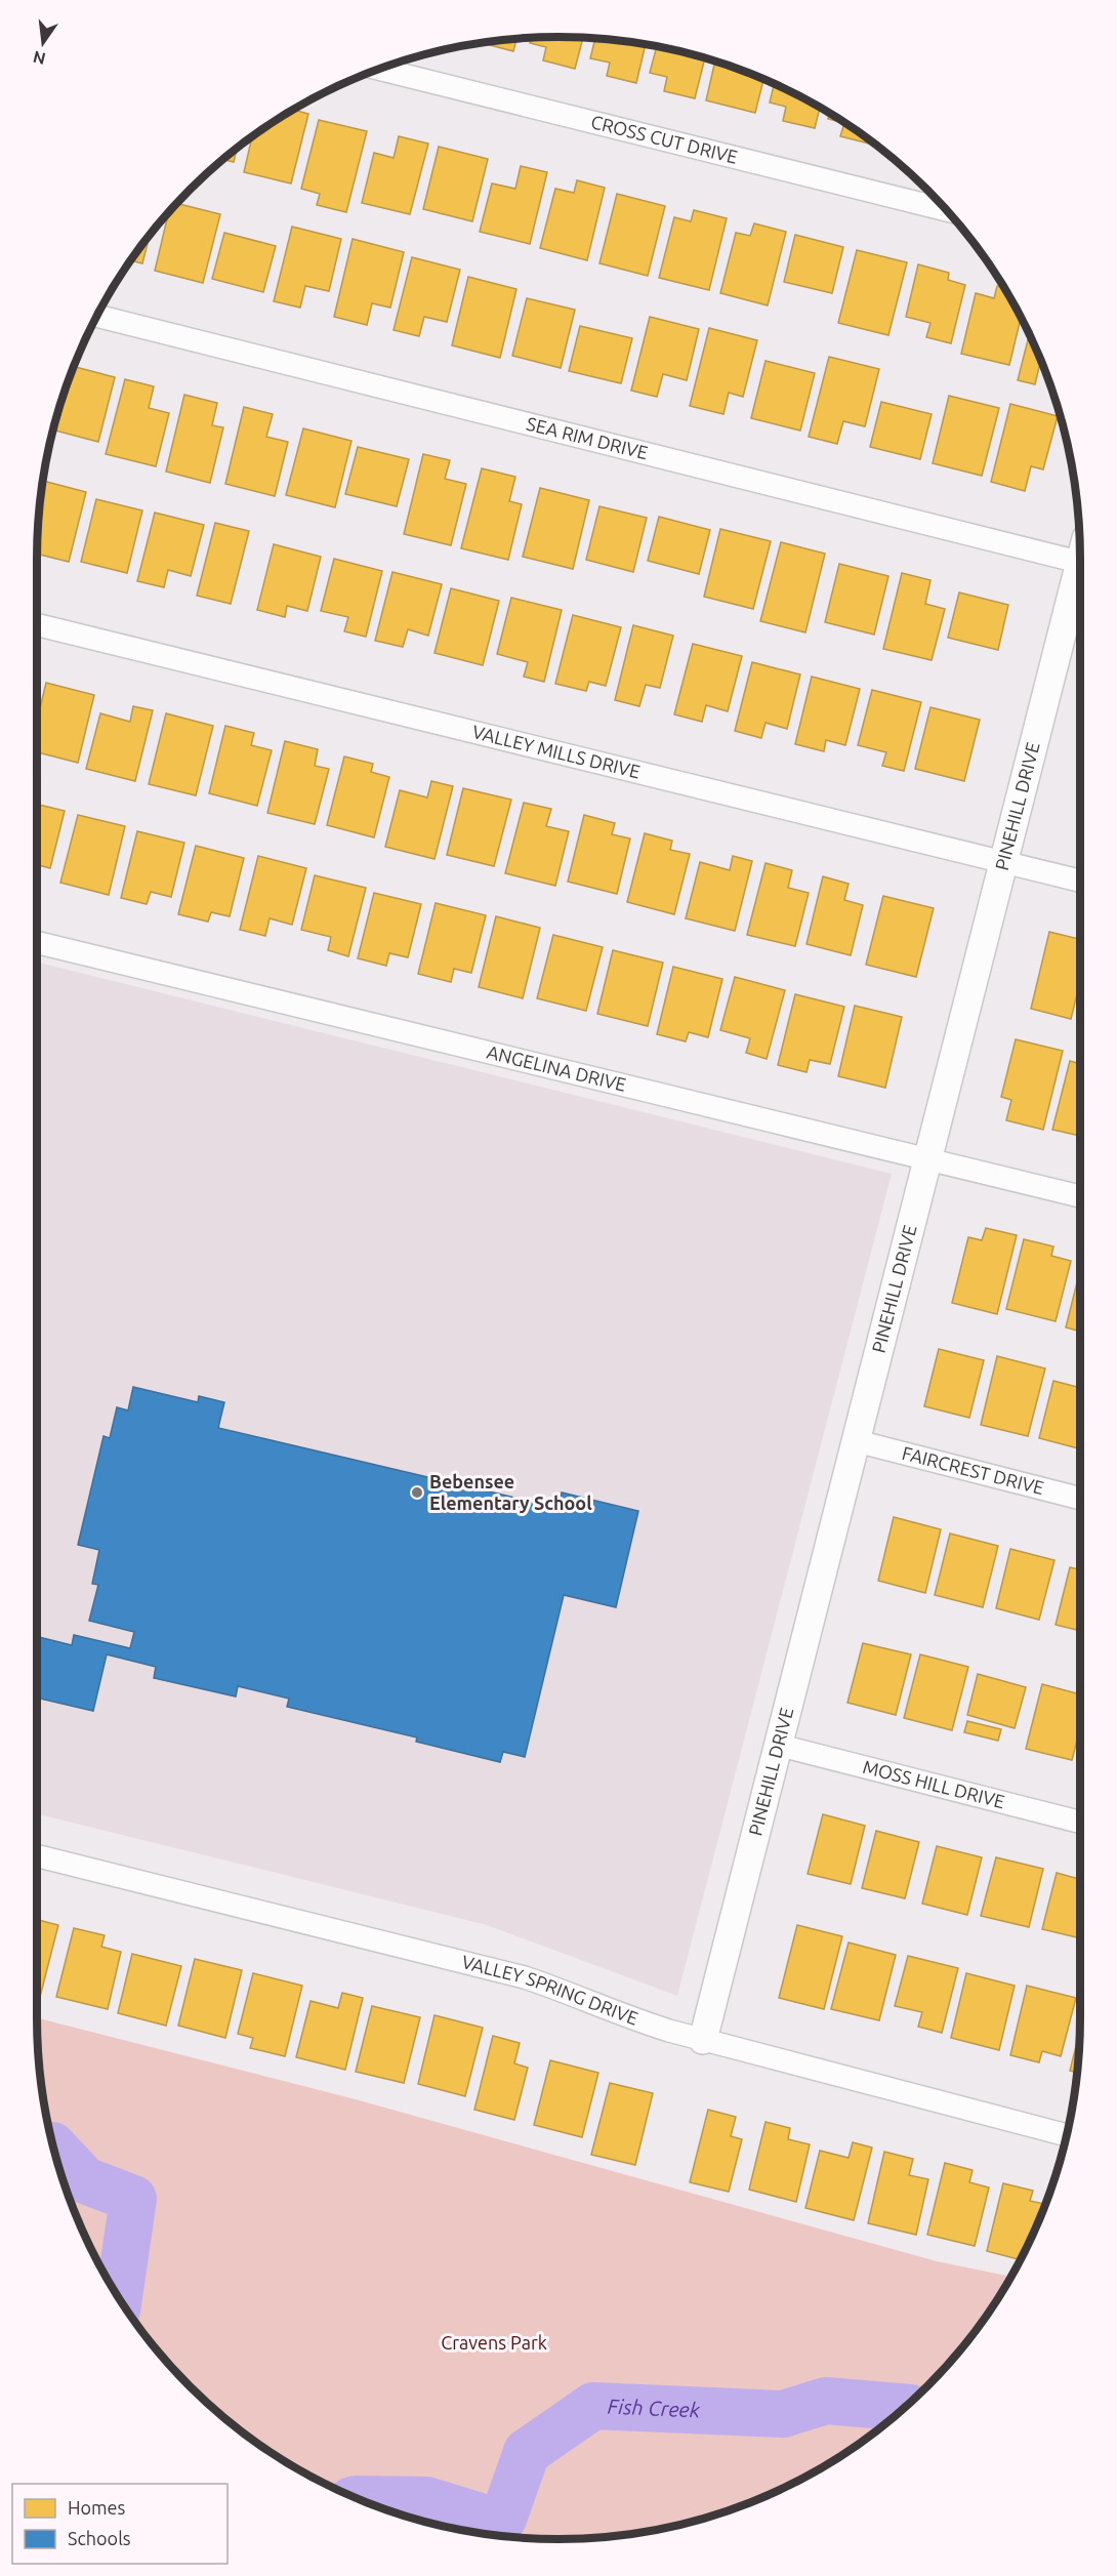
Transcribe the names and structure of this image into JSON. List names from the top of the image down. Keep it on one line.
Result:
{"streets":{"street":["CROSS CUT DRIVE","SEA RIM DRIVE","VALLEY MILLS DRIVE","PINEHILL DRIVE","ANGELINA DRIVE","FAIRCREST DRIVE","MOSS HILL DRIVE","VALLEY SPRING DRIVE"]},"crossings":[["VALLEY MILLS DRIVE","PINEHILL DRIVE"],["PINEHILL DRIVE","ANGELINA DRIVE"],["PINEHILL DRIVE","FAIRCREST DRIVE"],["PINEHILL DRIVE","MOSS HILL DRIVE"],["PINEHILL DRIVE","VALLEY SPRING DRIVE"]],"water":["Fish Creek"],"parks":["Cravens Park"],"places":["Bebensee Elementary School"],"legend":["Homes","Schools"],"north":"bottom"}
